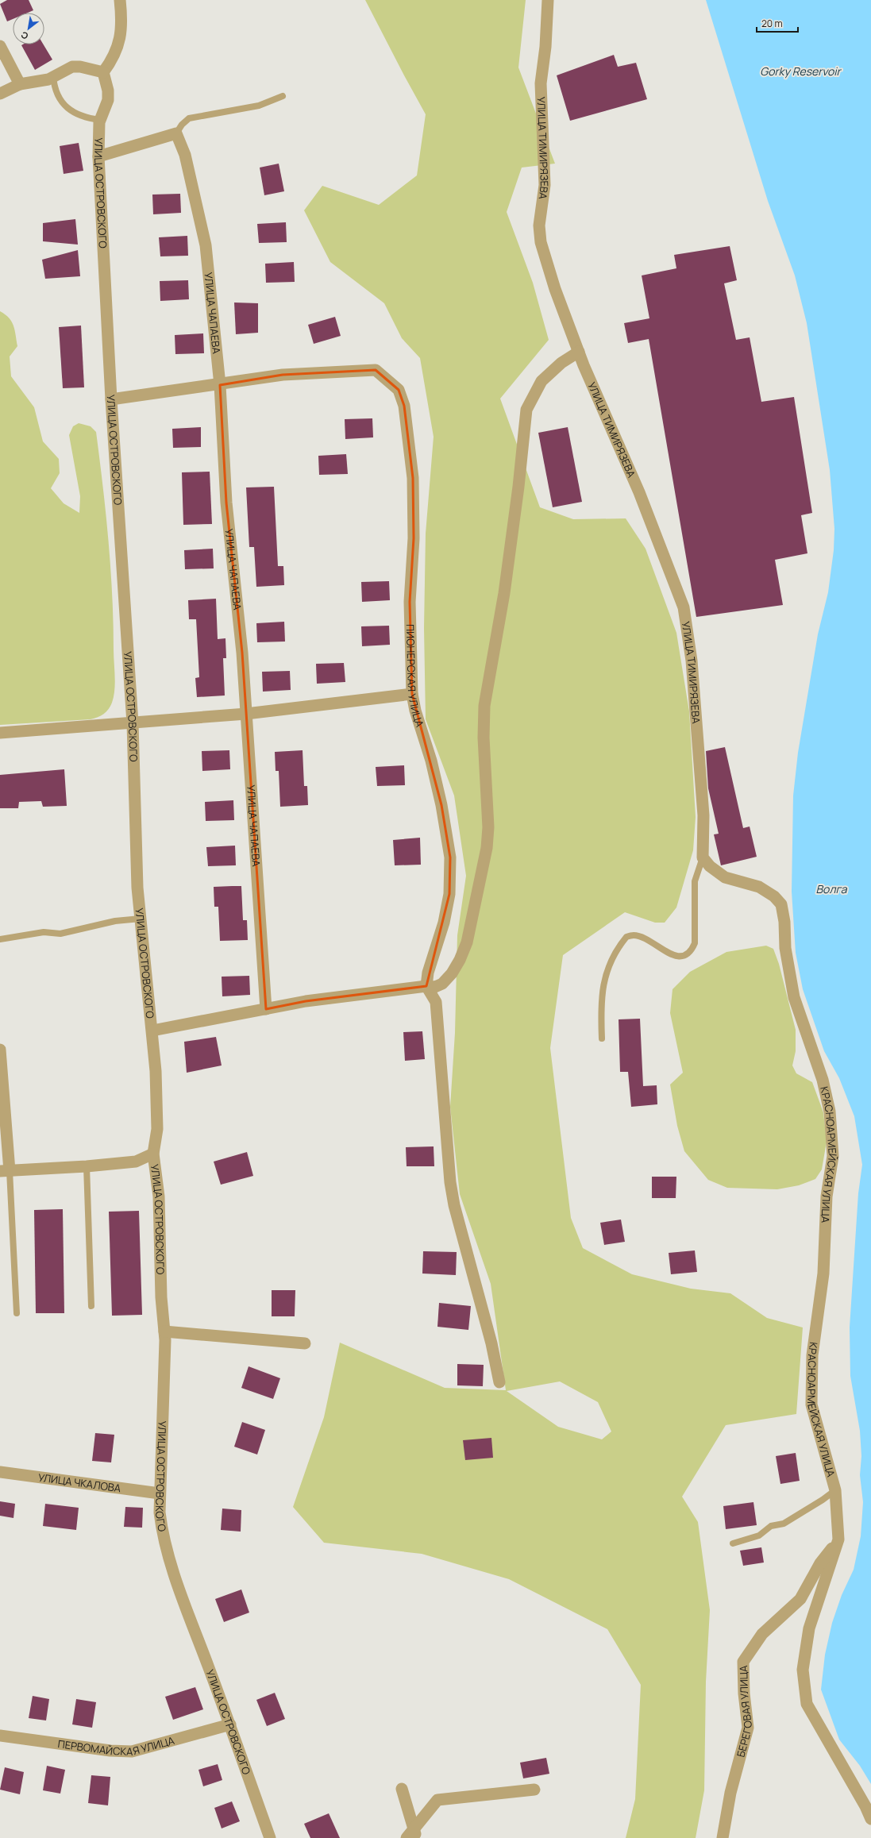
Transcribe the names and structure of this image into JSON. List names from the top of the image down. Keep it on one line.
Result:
{"streets":{"street":["УЛИЦА ТИМИРЯЗЕВА","УЛИЦА ОСТРОВСКОГО","УЛИЦА ЧАПАЕВА","ПИОНЕРСКАЯ УЛИЦА","КРАСНОАРМЕЙСКАЯ УЛИЦА","УЛИЦА ЧКАЛОВА","БЕРЕГОВАЯ УЛИЦА","ПЕРВОМАЙСКАЯ УЛИЦА"]},"crossings":[["УЛИЦА ТИМИРЯЗЕВА","КРАСНОАРМЕЙСКАЯ УЛИЦА"],["УЛИЦА ОСТРОВСКОГО","УЛИЦА ЧКАЛОВА"],["УЛИЦА ОСТРОВСКОГО","ПЕРВОМАЙСКАЯ УЛИЦА"],["УЛИЦА ЧАПАЕВА","ПИОНЕРСКАЯ УЛИЦА"],["КРАСНОАРМЕЙСКАЯ УЛИЦА","БЕРЕГОВАЯ УЛИЦА"]],"water":["Gorky Reservoir","Волга"],"scale_bar":"20 m","north":"bottom left"}
